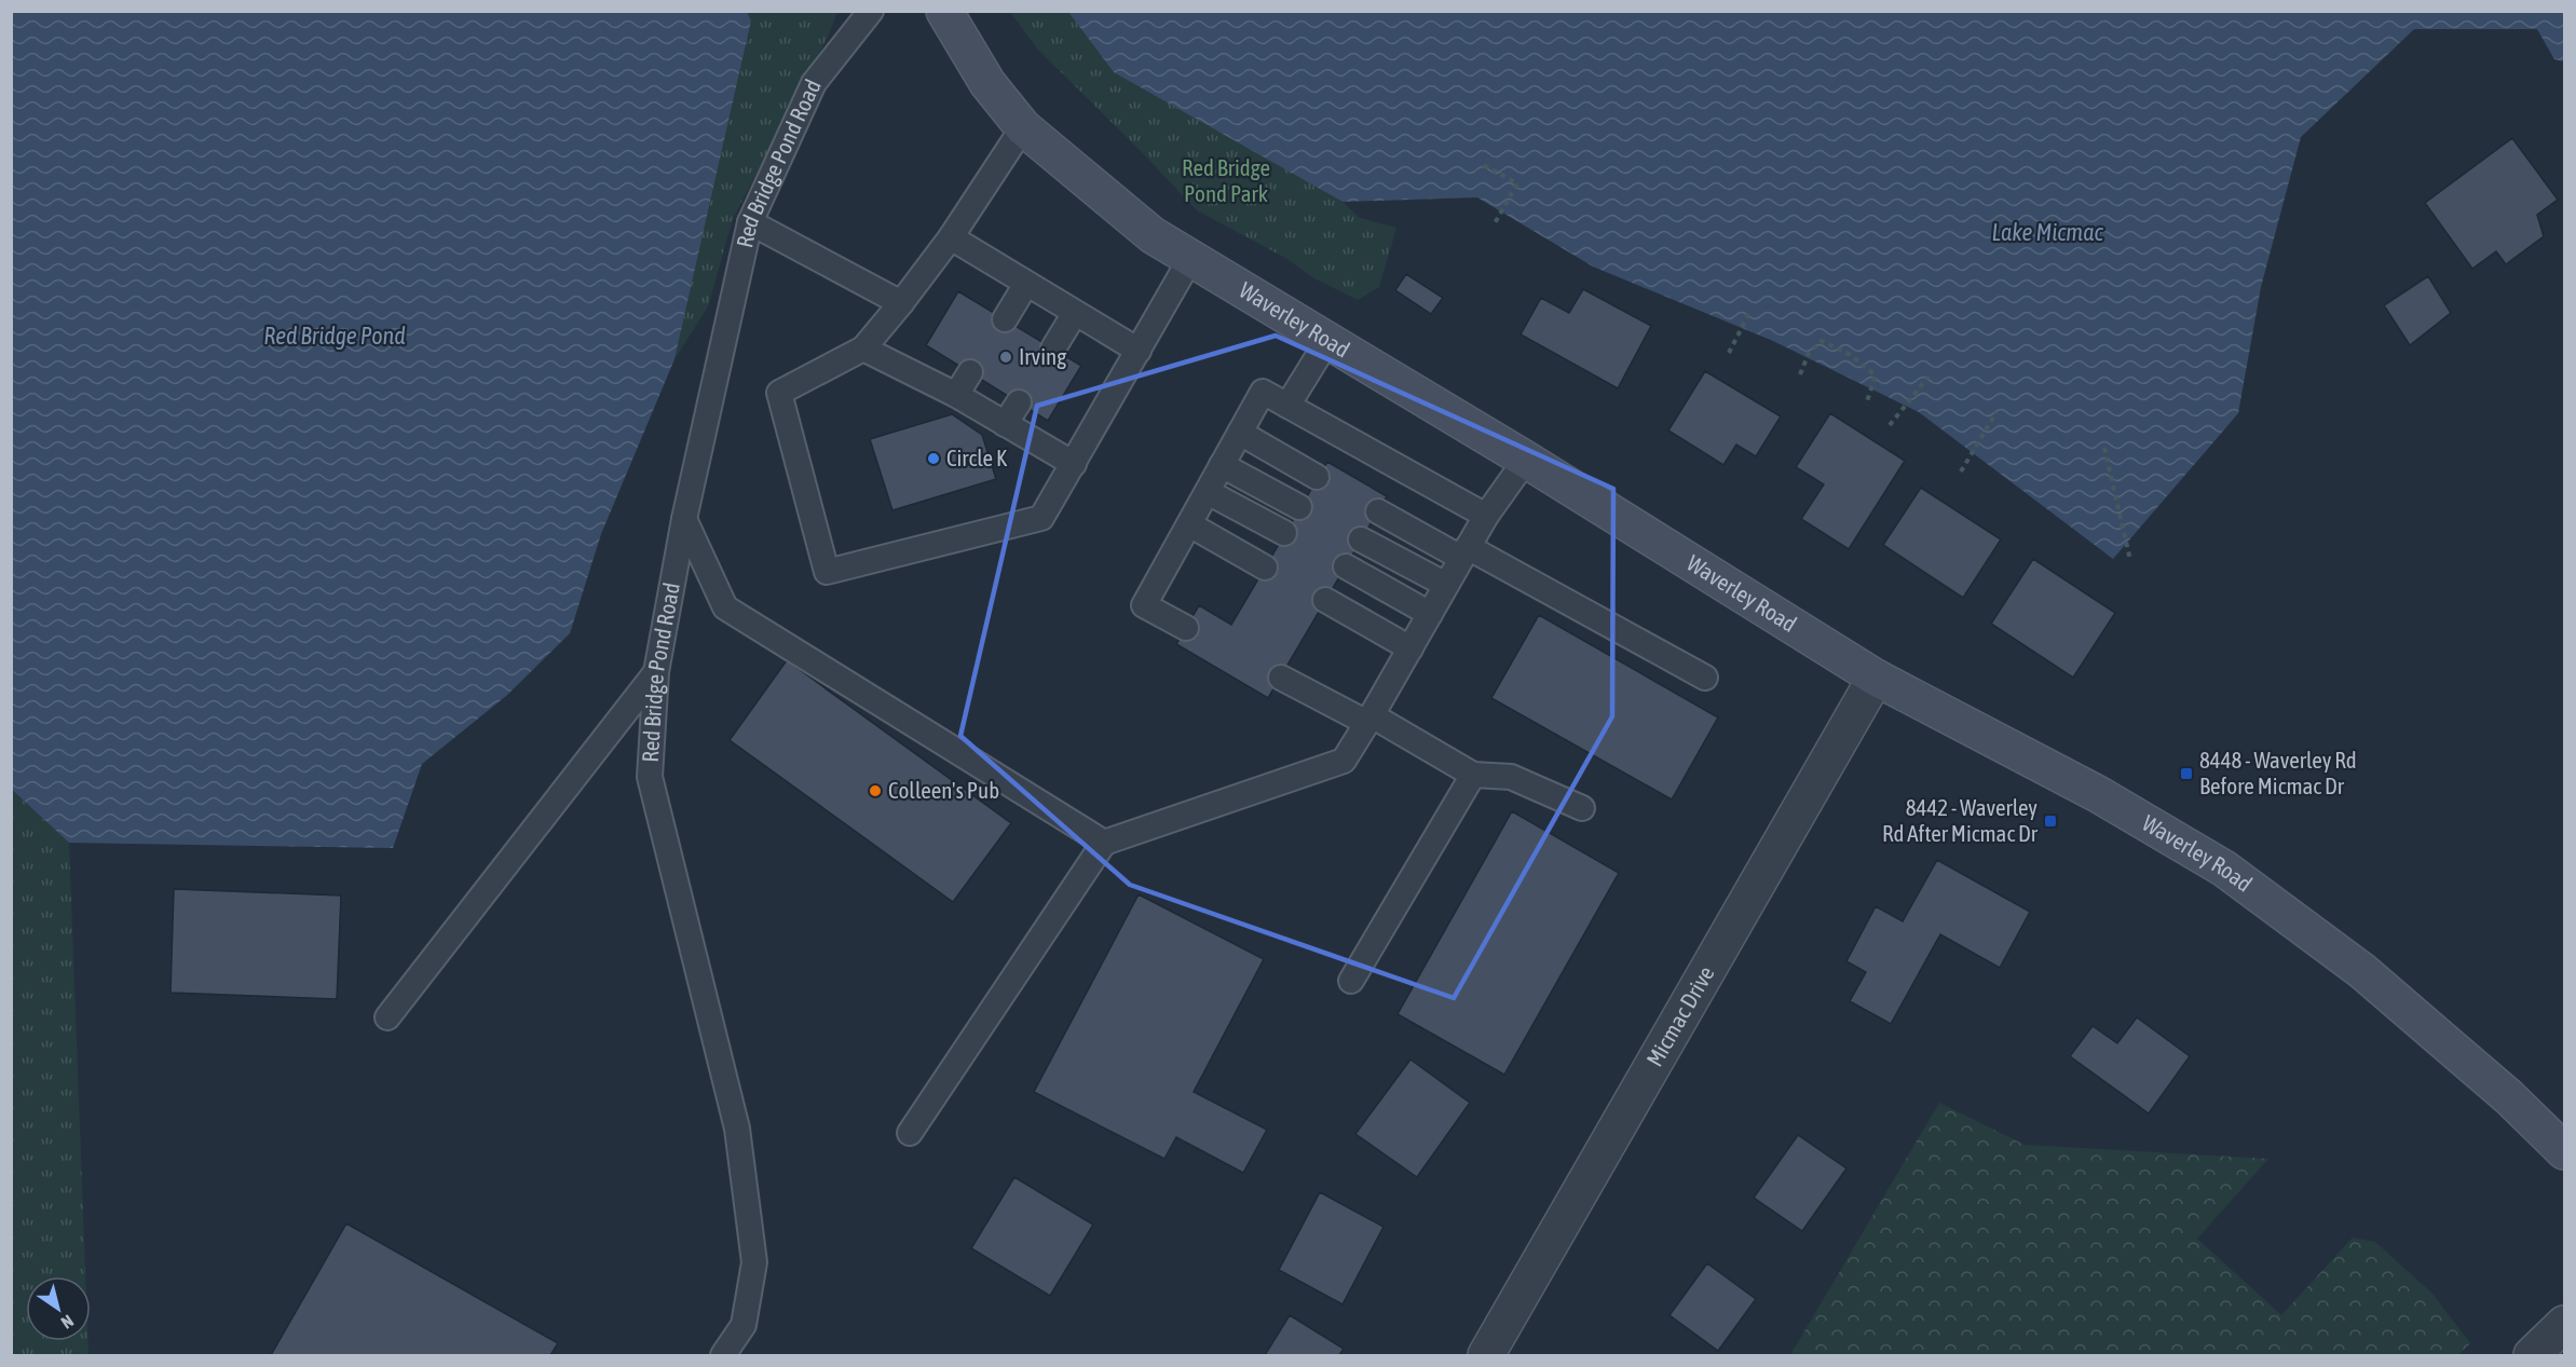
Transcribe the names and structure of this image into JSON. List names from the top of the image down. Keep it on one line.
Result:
{"streets":{"main road":["Waverley Road"],"street":["Micmac Drive"],"lane":["Red Bridge Pond Road"]},"crossings":[["Waverley Road","Micmac Drive"]],"water":["Lake Micmac","Red Bridge Pond"],"parks":["Red Bridge Pond Park"],"places":{"other":["Irving","Circle K","Colleen's Pub"],"transit":["8448 - Waverley Rd Before Micmac Dr","8442 - Waverley Rd After Micmac Dr"]},"north":"bottom right"}
